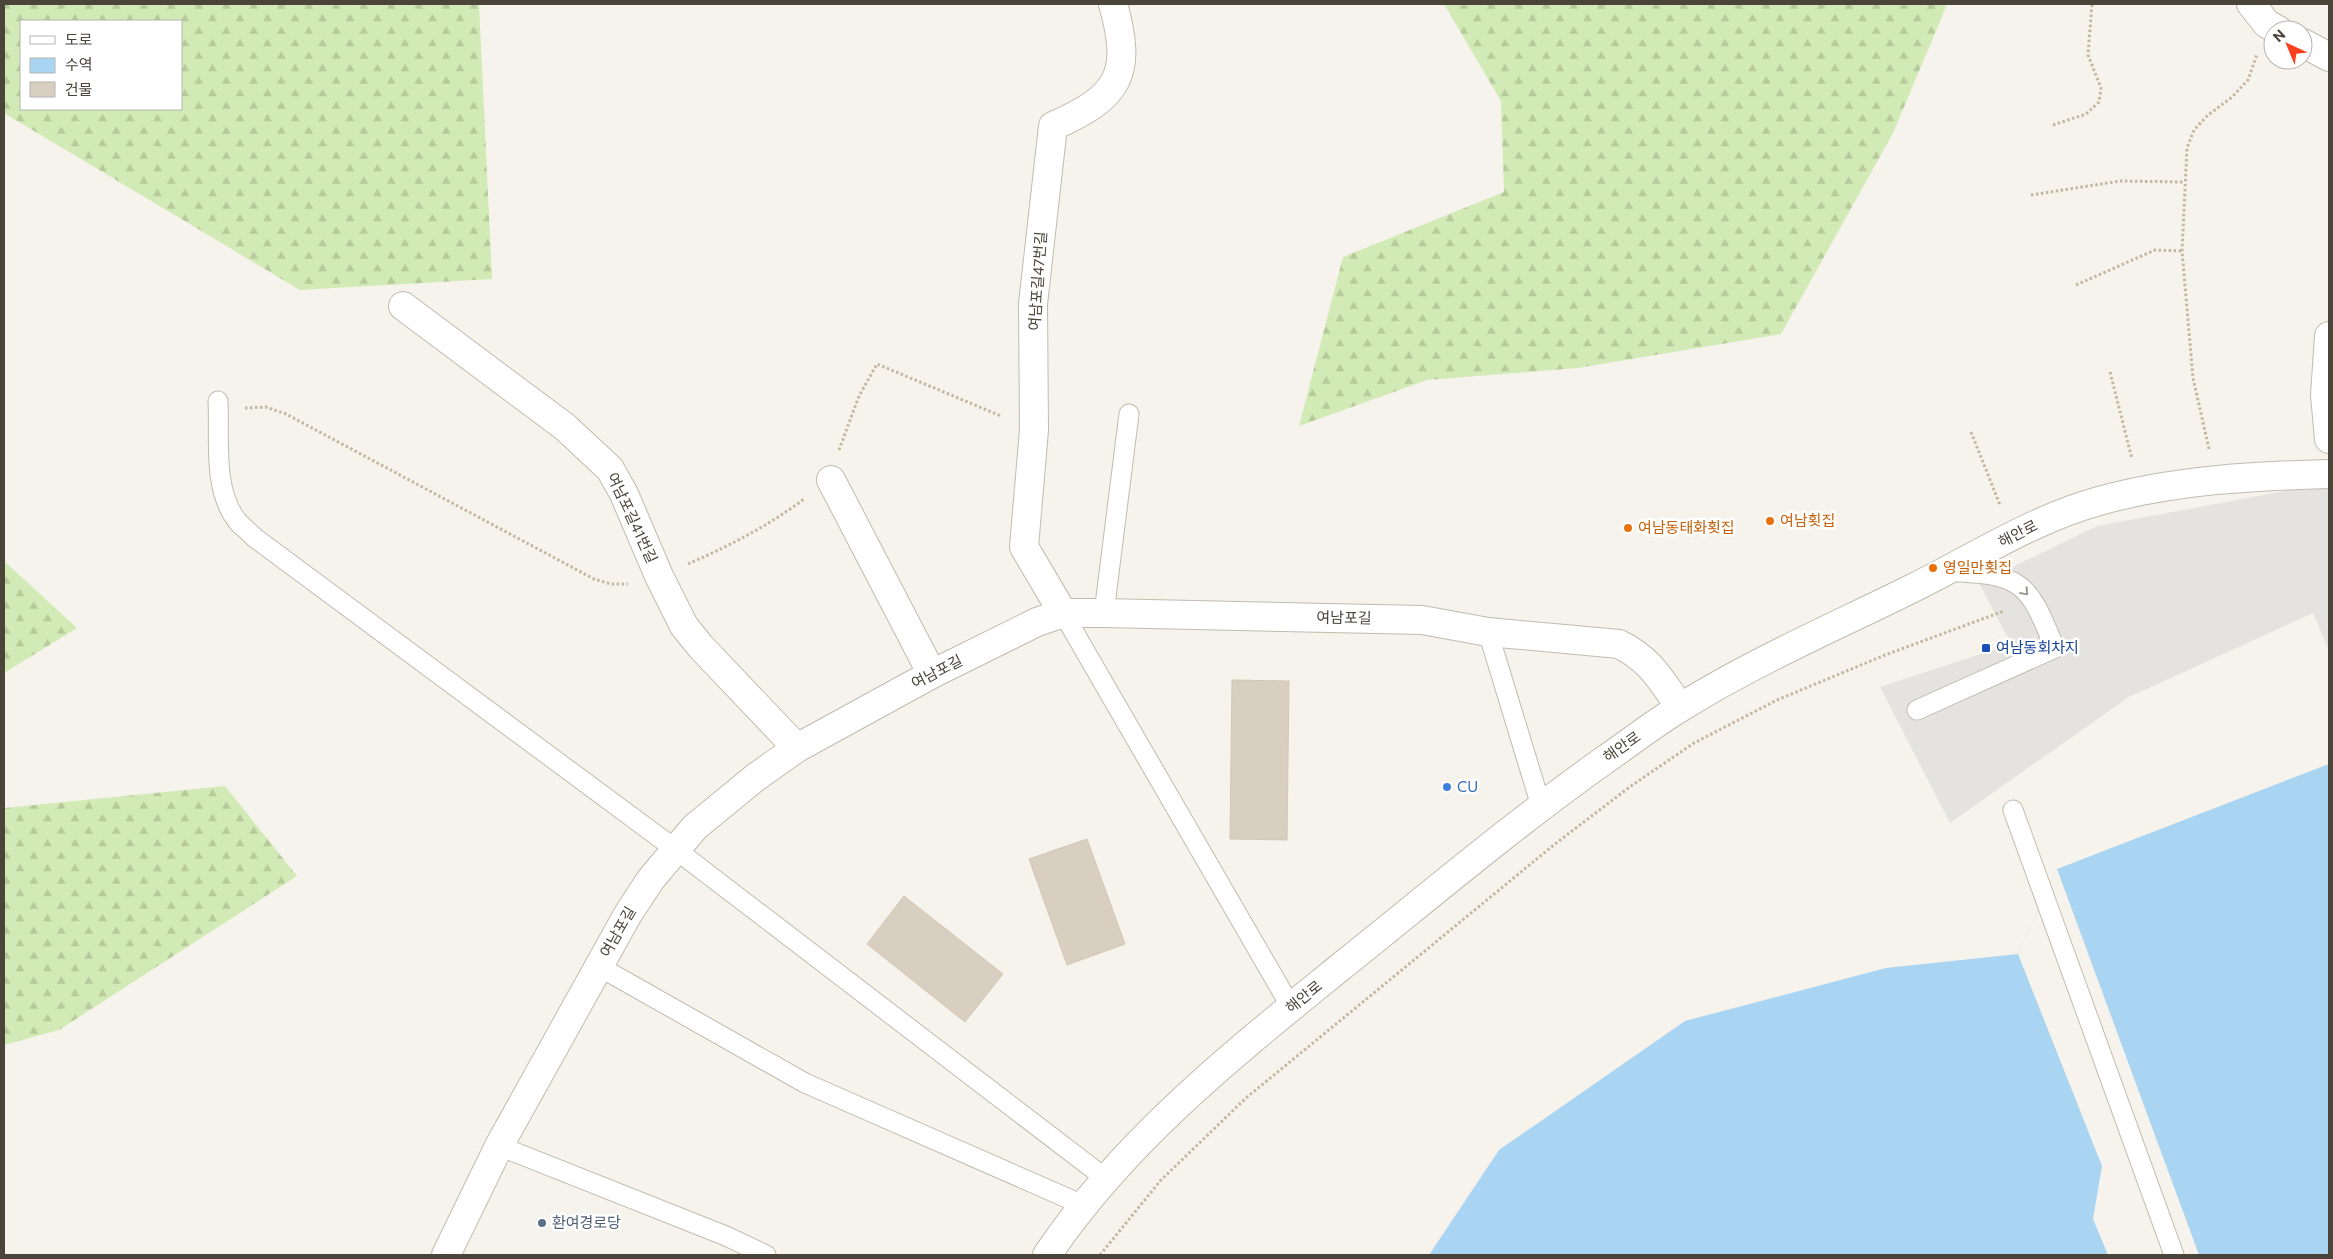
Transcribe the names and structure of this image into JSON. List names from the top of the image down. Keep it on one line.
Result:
{"streets":{"street":["여남포길47번길","여남포길41번길","해안로","여남포길"]},"crossings":[["여남포길47번길","여남포길"],["여남포길41번길","여남포길"],["해안로","여남포길"]],"places":{"other":["여남횟집","여남동태화횟집","영일만횟집","CU","환여경로당"],"transit":["여남동회차지"]},"legend":["도로","수역","건물"],"north":"top left"}
